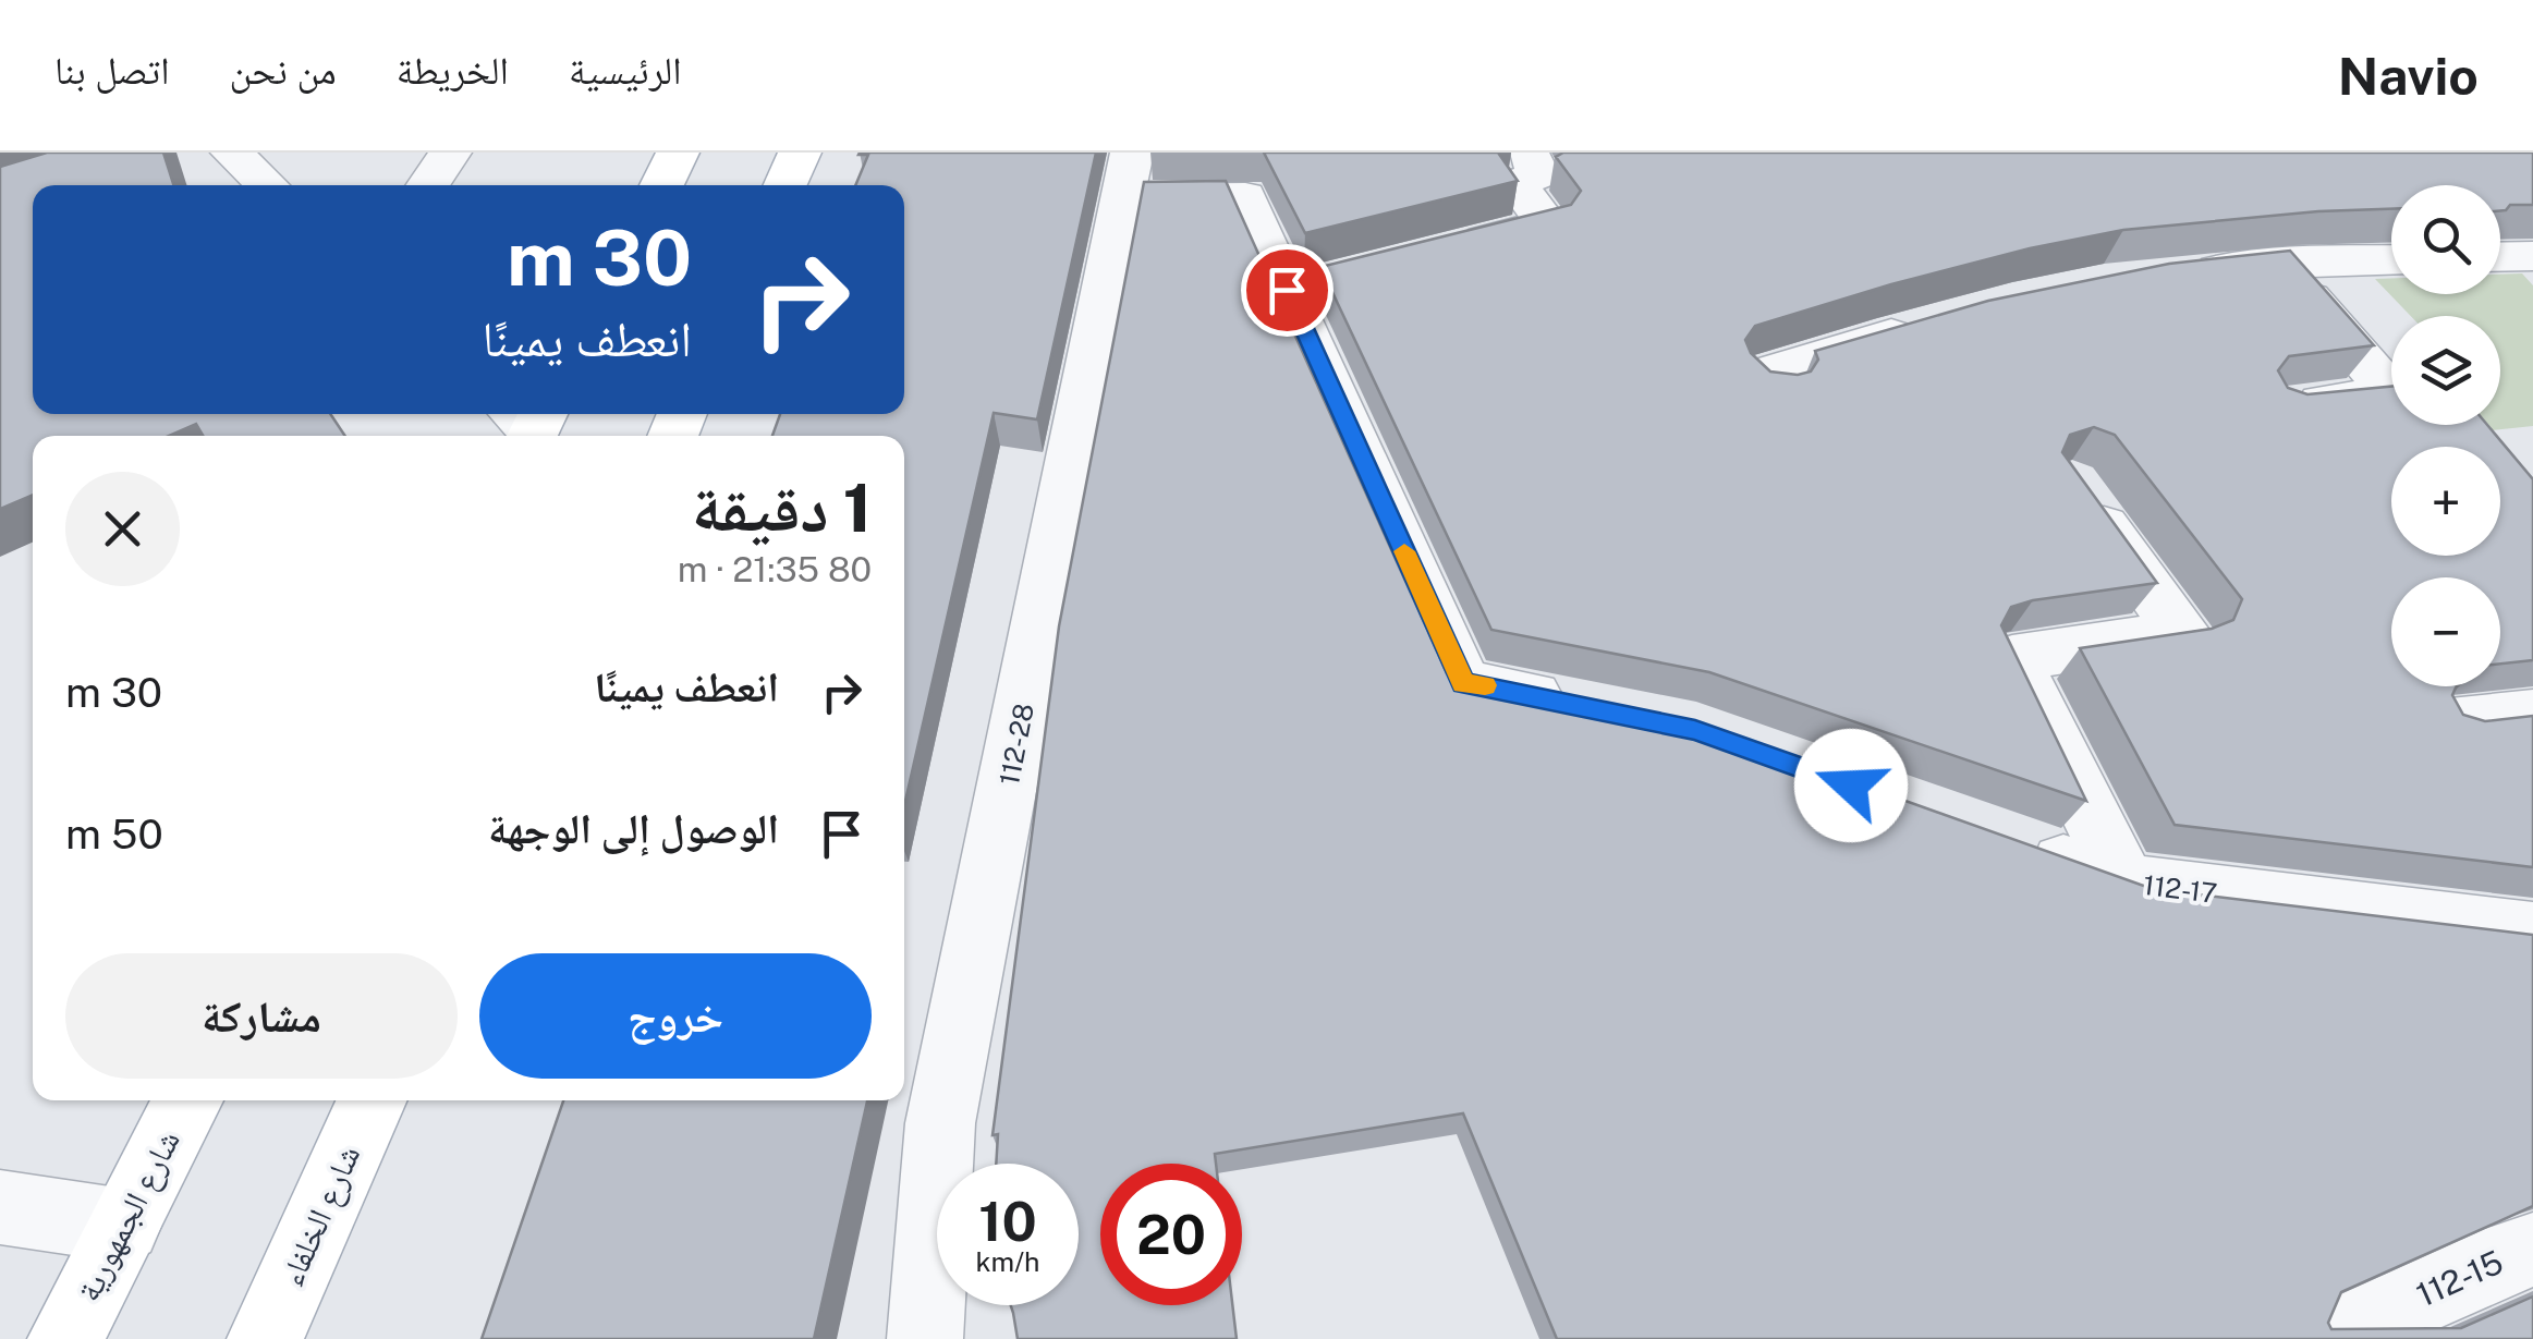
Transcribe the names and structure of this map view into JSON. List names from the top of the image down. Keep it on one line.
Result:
{"streets":{"main road":["شارع الجمهورية","شارع الخلفاء"],"lane":["112-28","112-17","112-15"]},"page":{"header":"Navio","nav":["الرئيسية","الخريطة","من نحن","اتصل بنا"],"map_buttons":["+","−"],"turn":["30 m","انعطف يمينًا"],"heading":["1 دقيقة","80 m · 21:35"],"list":[{"name":"انعطف يمينًا","value":"30 m"},{"name":"الوصول إلى الوجهة","value":"50 m"}],"buttons":["خروج","مشاركة"],"speed":"10 km/h","limit":"20"}}
